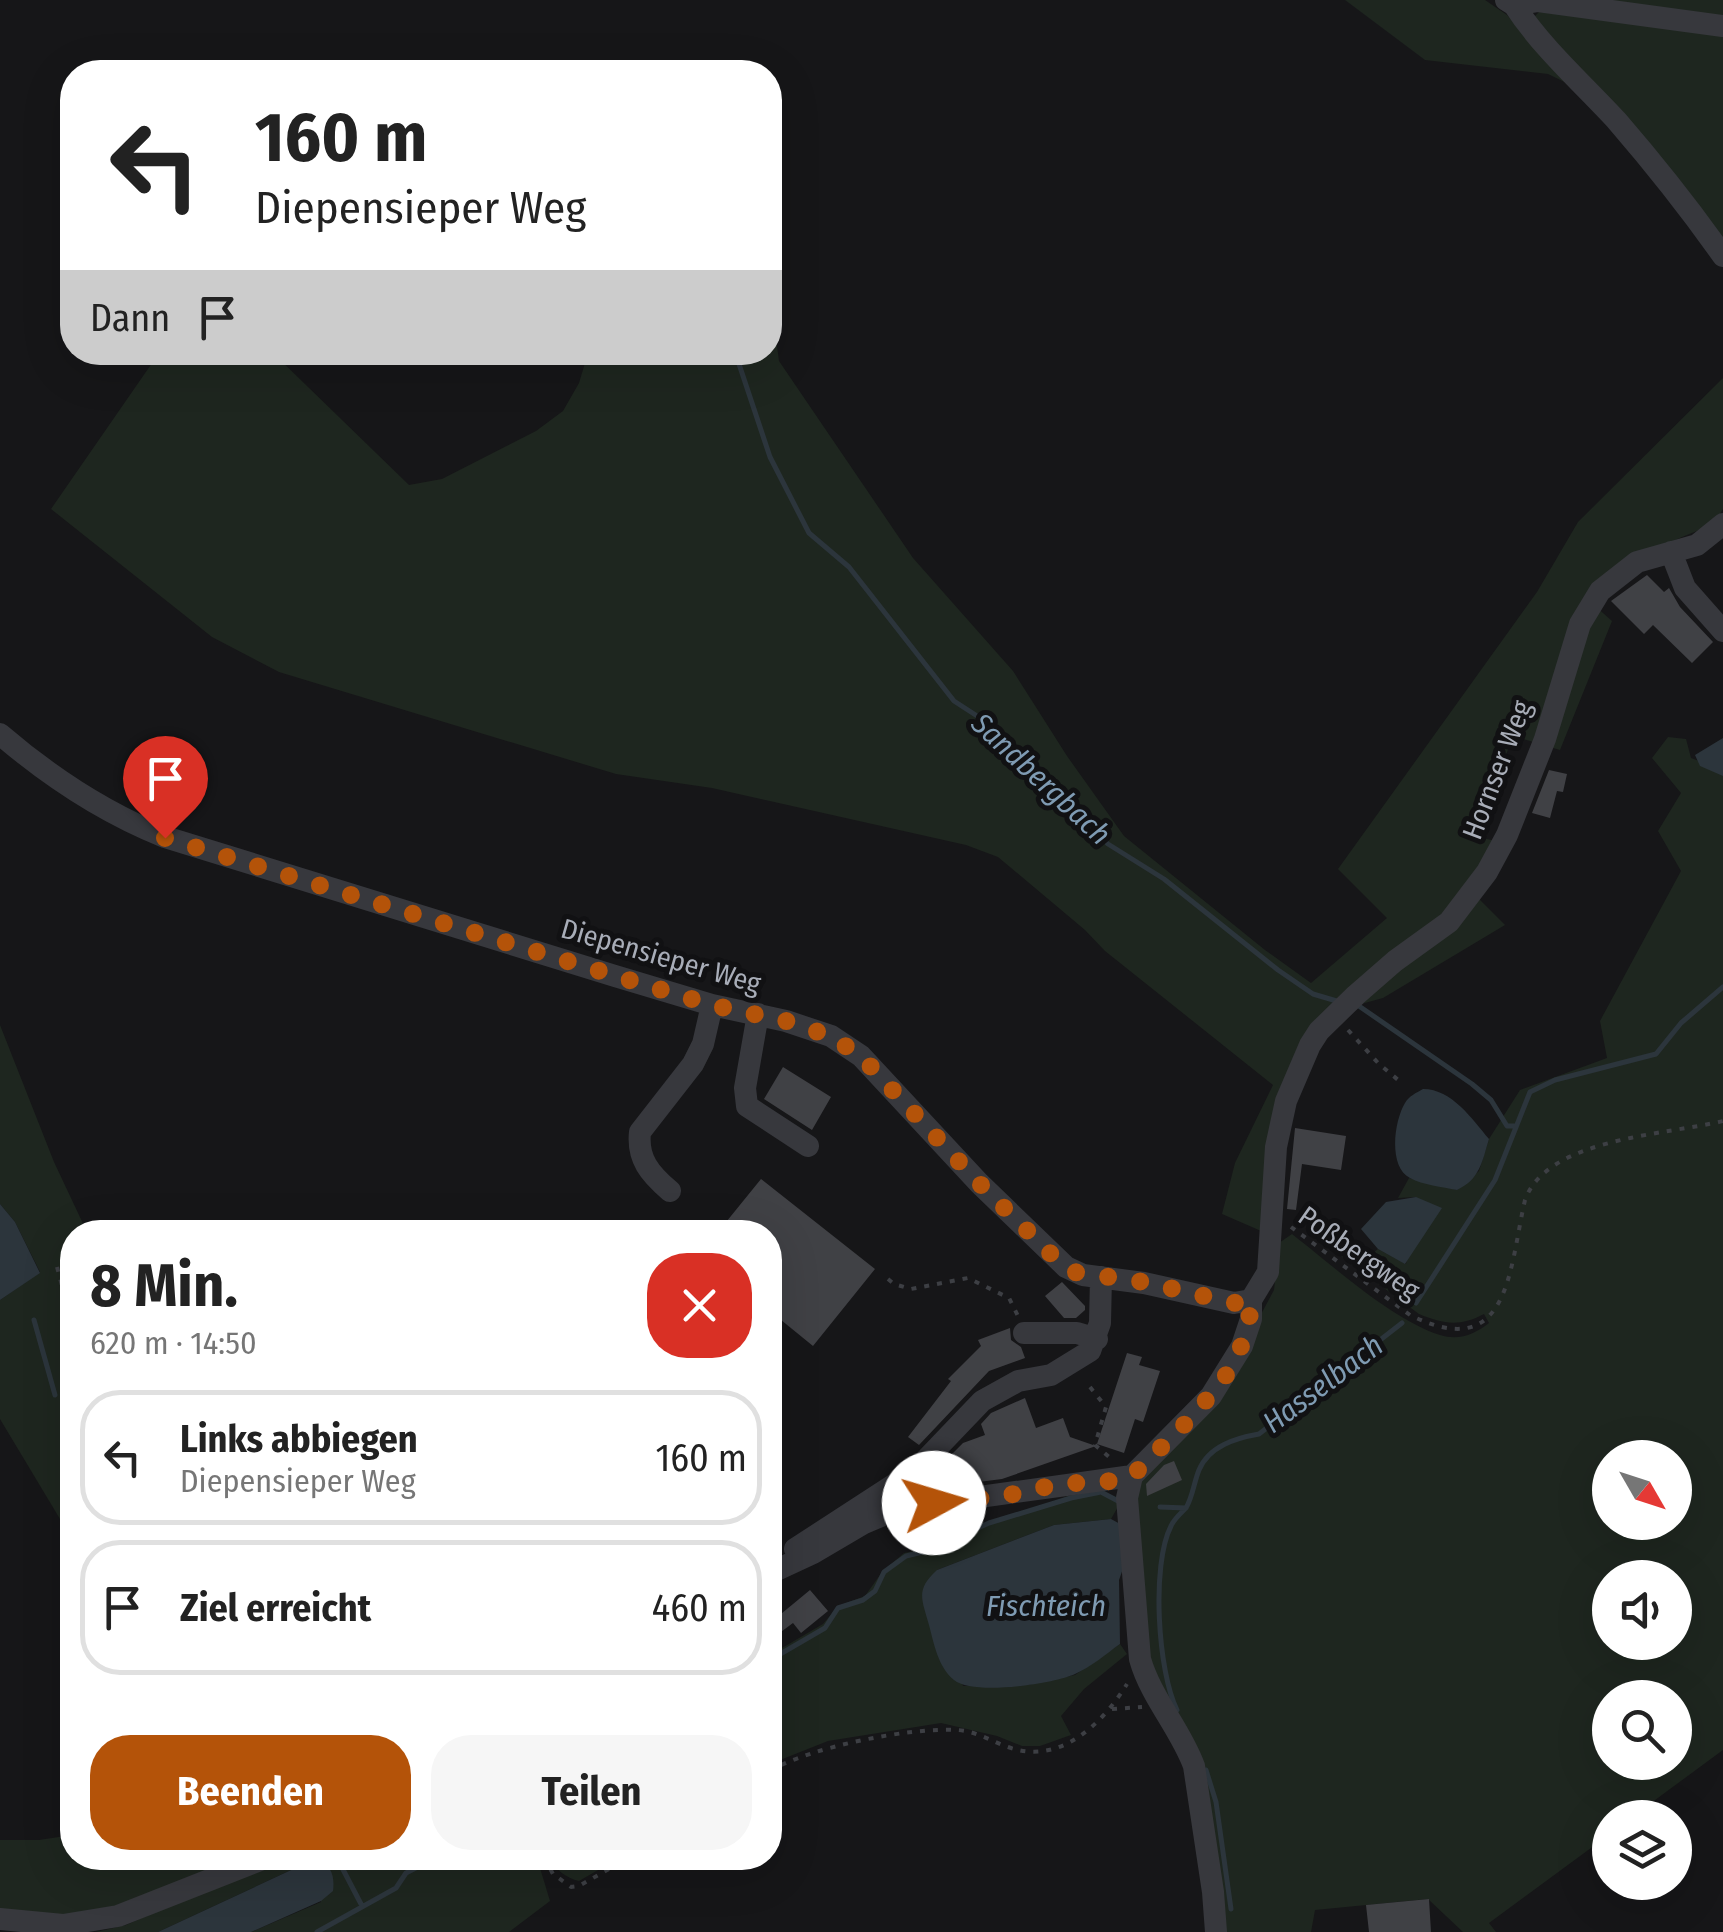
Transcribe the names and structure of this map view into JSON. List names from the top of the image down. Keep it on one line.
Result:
{"streets":{"street":["Hornser Weg","Diepensieper Weg"],"path":["Poßbergweg"]},"crossings":[["Hornser Weg","Poßbergweg"]],"water":["Sandbergbach","Hasselbach","Fischteich"],"north":"bottom right","page":{"turn":["160 m","Diepensieper Weg"],"then":"Dann","heading":["8 Min.","620 m · 14:50"],"list":[{"name":"Links abbiegen","note":"Diepensieper Weg","value":"160 m"},{"name":"Ziel erreicht","value":"460 m"}],"buttons":["Beenden","Teilen"]}}
